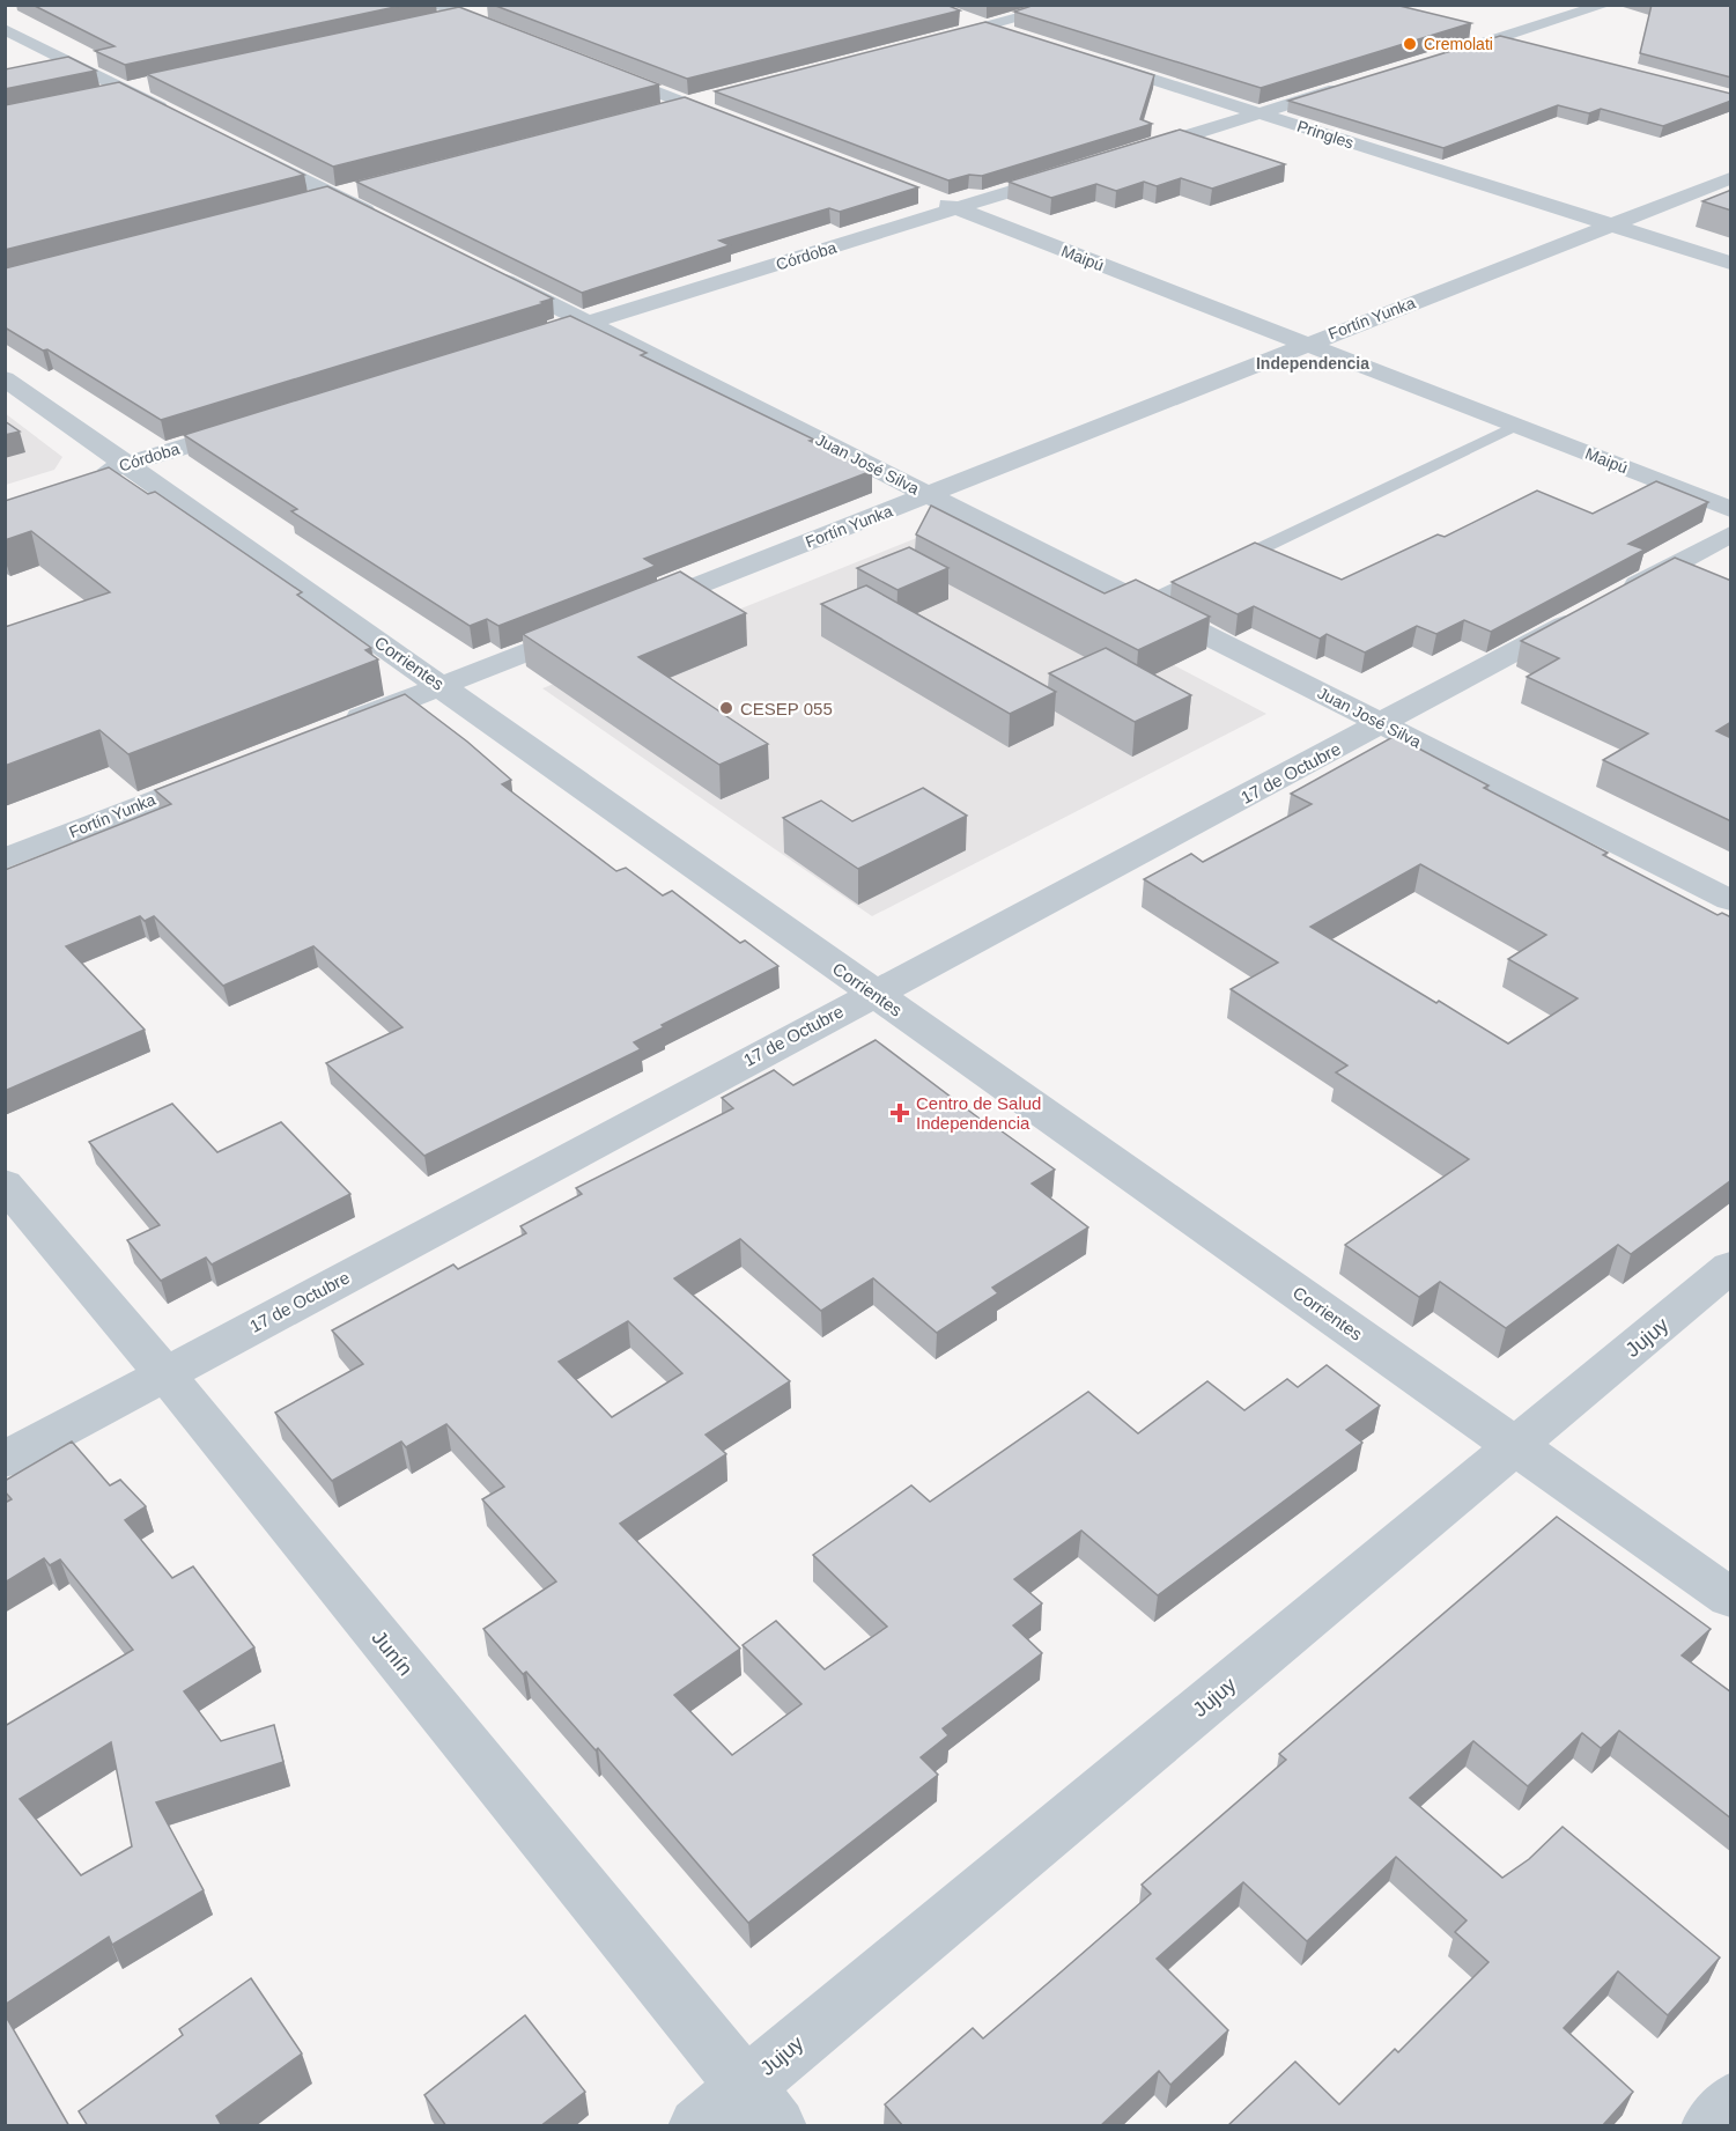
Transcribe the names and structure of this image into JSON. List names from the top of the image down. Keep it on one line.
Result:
{"streets":{"street":["Pringles","Córdoba","Maipú","Fortín Yunka","Juan José Silva","Corrientes","17 de Octubre","Jujuy","Junín"]},"crossings":[["Pringles","Fortín Yunka"],["Córdoba","Maipú"],["Córdoba","Juan José Silva"],["Córdoba","Corrientes"],["Maipú","Fortín Yunka"],["Fortín Yunka","Juan José Silva"],["Juan José Silva","17 de Octubre"],["Corrientes","17 de Octubre"],["Corrientes","Jujuy"],["17 de Octubre","Junín"],["Jujuy","Junín"]],"districts":["Independencia"],"places":{"other":["Cremolati","CESEP 055"],"health":["Centro de Salud Independencia"]}}
